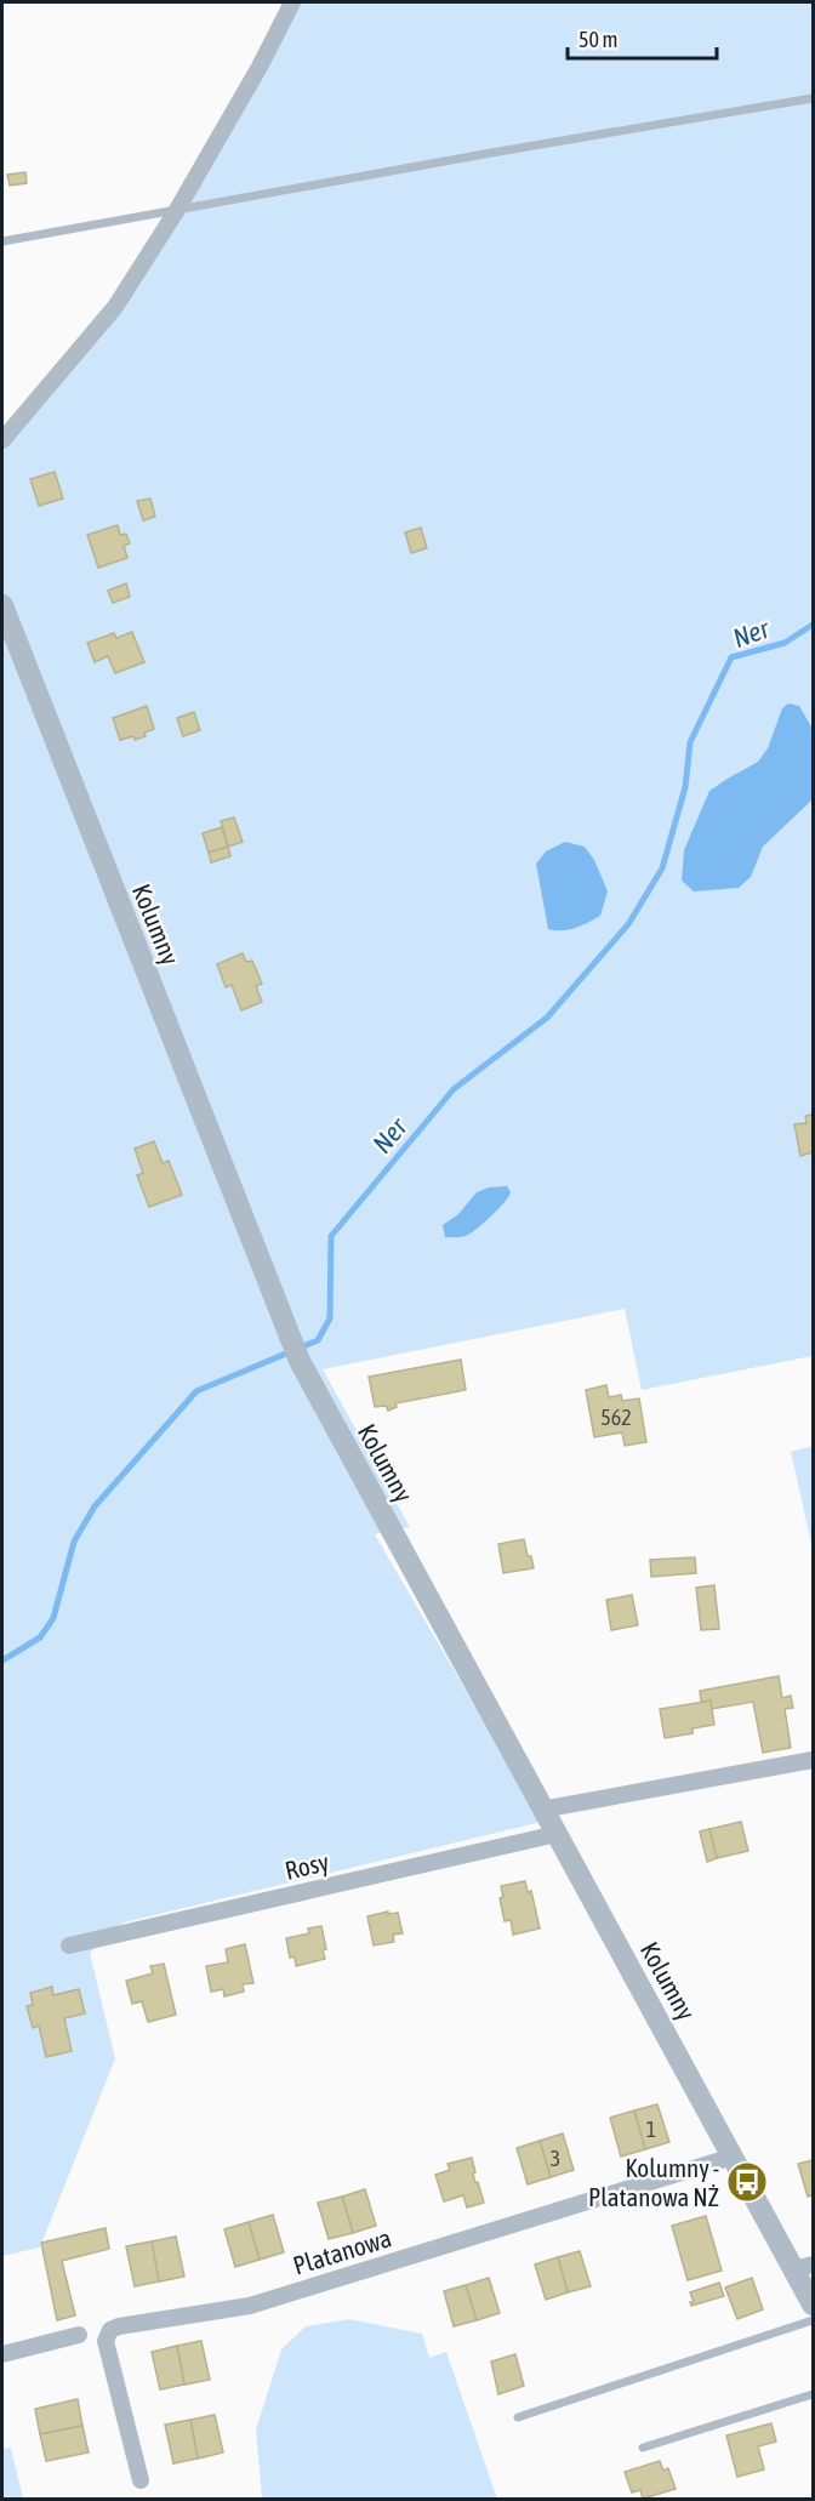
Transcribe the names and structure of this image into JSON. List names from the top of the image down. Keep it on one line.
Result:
{"streets":{"street":["Kolumny","Rosy","Platanowa"]},"crossings":[["Kolumny","Rosy"],["Kolumny","Platanowa"]],"water":["Ner"],"places":{"bus stop":["Kolumny - Platanowa NŻ"]},"house_numbers":["562","1","3"],"scale_bar":"50 m"}
